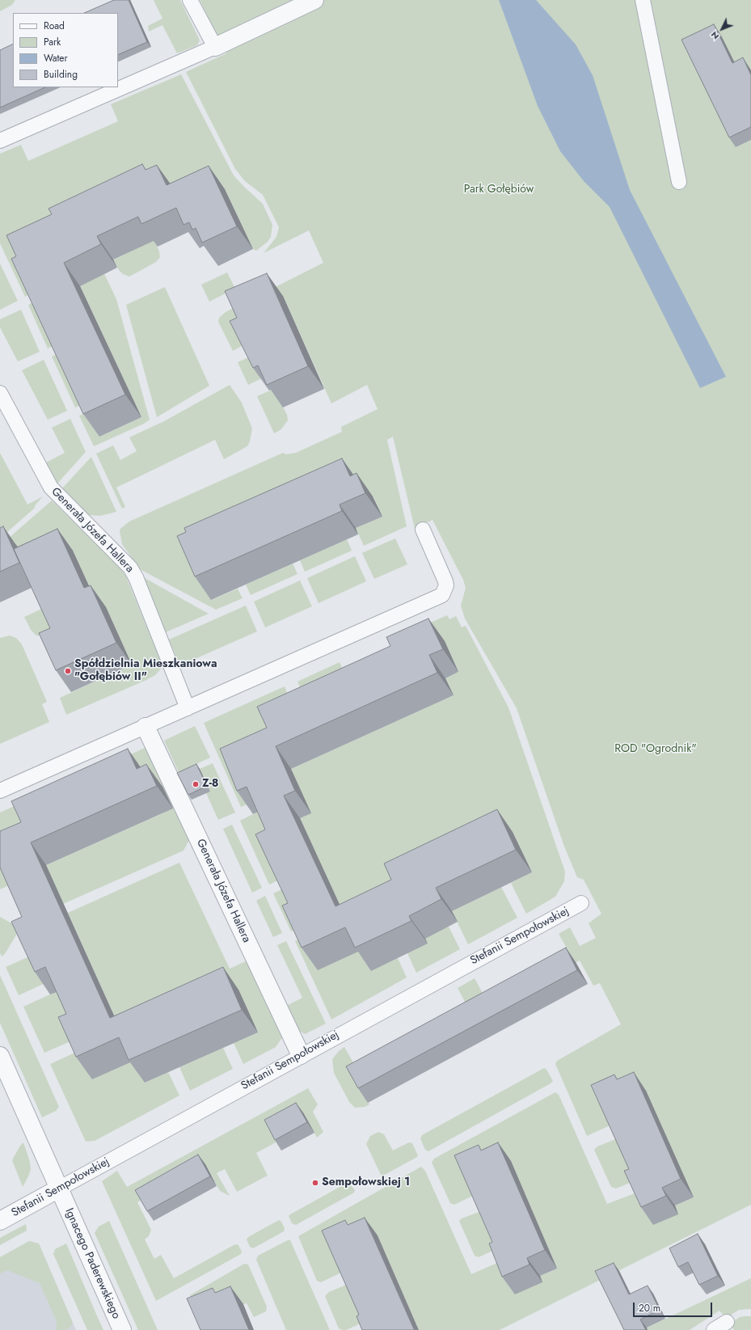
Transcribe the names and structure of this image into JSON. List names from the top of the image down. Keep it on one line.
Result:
{"streets":{"street":["Generała Józefa Hallera","Stefanii Sempołowskiej","Ignacego Paderewskiego"]},"crossings":[["Generała Józefa Hallera","Stefanii Sempołowskiej"],["Stefanii Sempołowskiej","Ignacego Paderewskiego"]],"parks":["Park Gołębiów","ROD \"Ogrodnik\""],"places":["Spółdzielnia Mieszkaniowa \"Gołębiów II\"","Z-8","Sempołowskiej 1"],"legend":["Road","Park","Water","Building"],"scale_bar":"20 m","north":"bottom left"}
